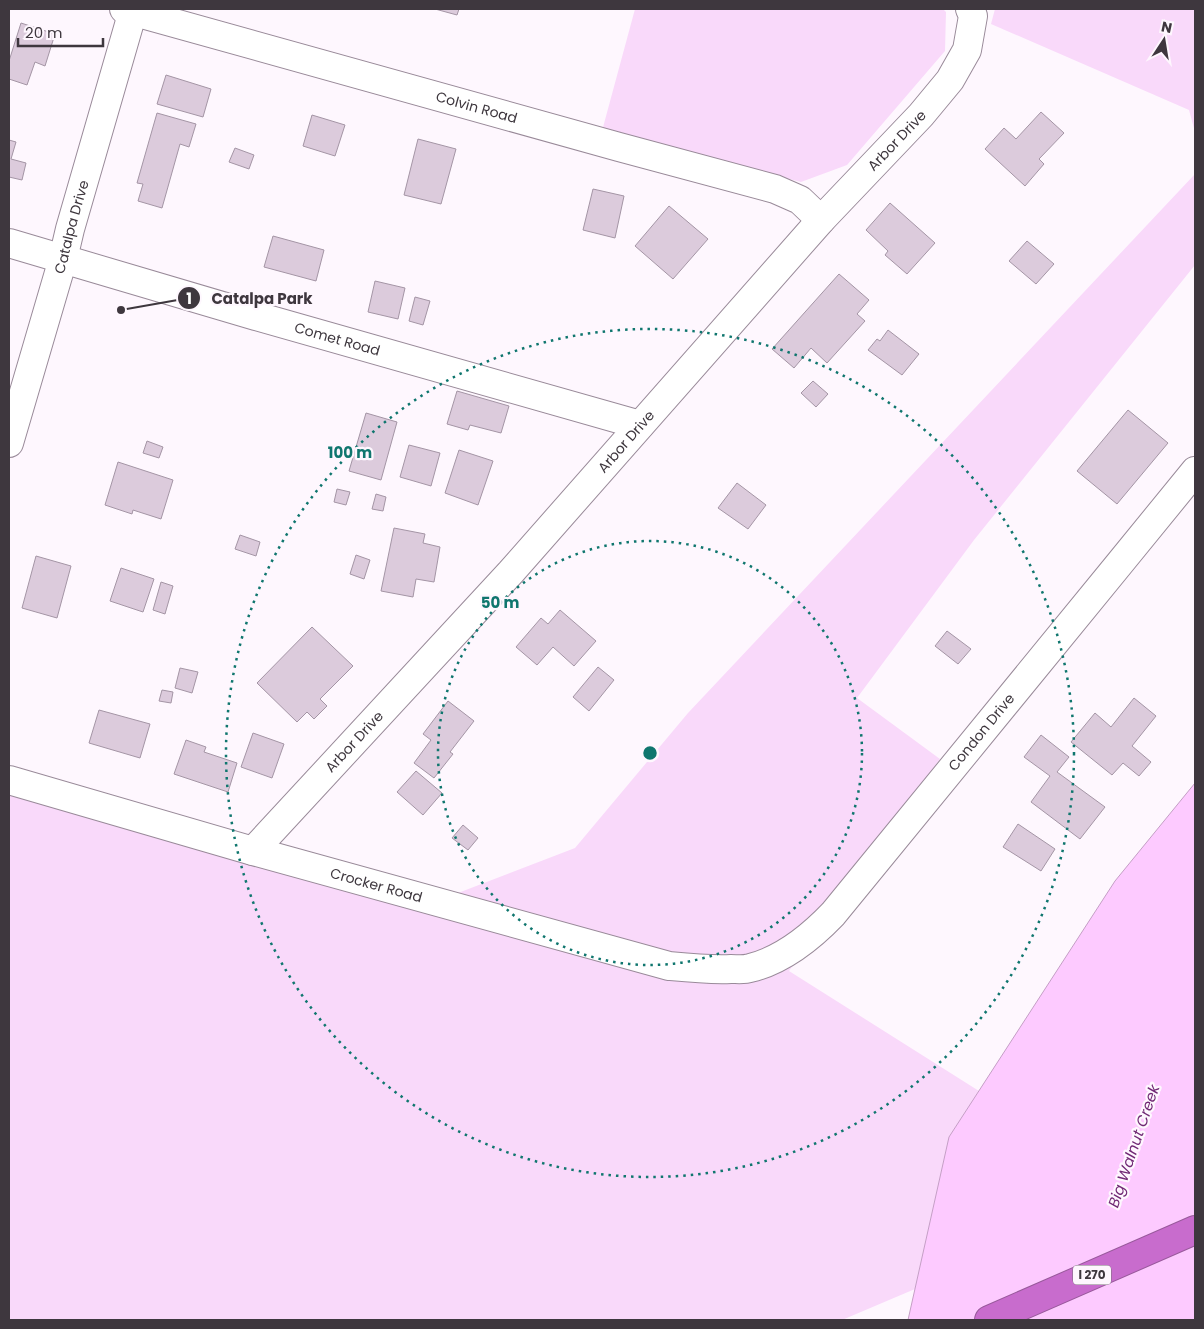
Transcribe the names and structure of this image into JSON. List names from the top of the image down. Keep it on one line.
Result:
{"streets":{"highway":["I 270"],"street":["Colvin Road","Arbor Drive","Catalpa Drive","Comet Road","Condon Drive","Crocker Road"]},"crossings":[["Colvin Road","Arbor Drive"],["Colvin Road","Catalpa Drive"],["Arbor Drive","Comet Road"],["Arbor Drive","Crocker Road"],["Catalpa Drive","Comet Road"],["Condon Drive","Crocker Road"]],"water":["Big Walnut Creek"],"places":["Catalpa Park"],"scale_bar":"20 m","north":"top","rings":["100 m","50 m"]}
